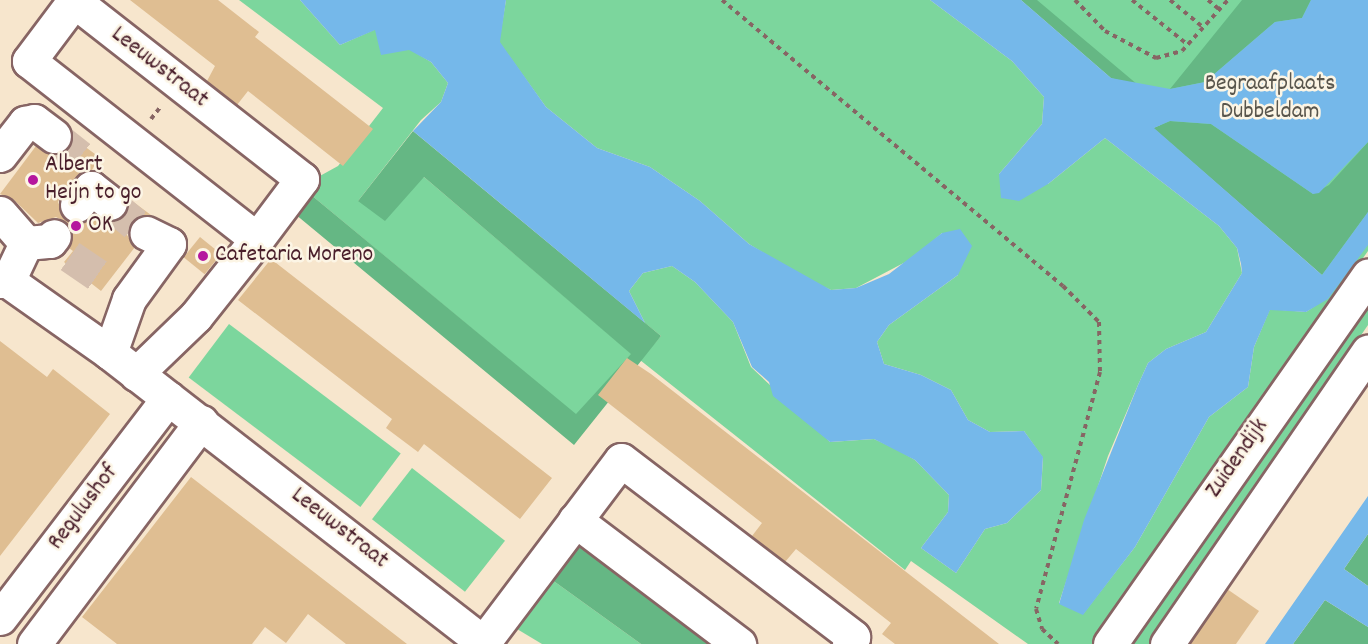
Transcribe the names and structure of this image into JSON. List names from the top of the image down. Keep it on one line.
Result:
{"streets":{"street":["Leeuwstraat","Zuidendijk","Regulushof"]},"crossings":[["Leeuwstraat","Regulushof"]],"parks":["Begraafplaats Dubbeldam"],"places":["Albert Heijn to go","OK","Cafetaria Moreno"]}
